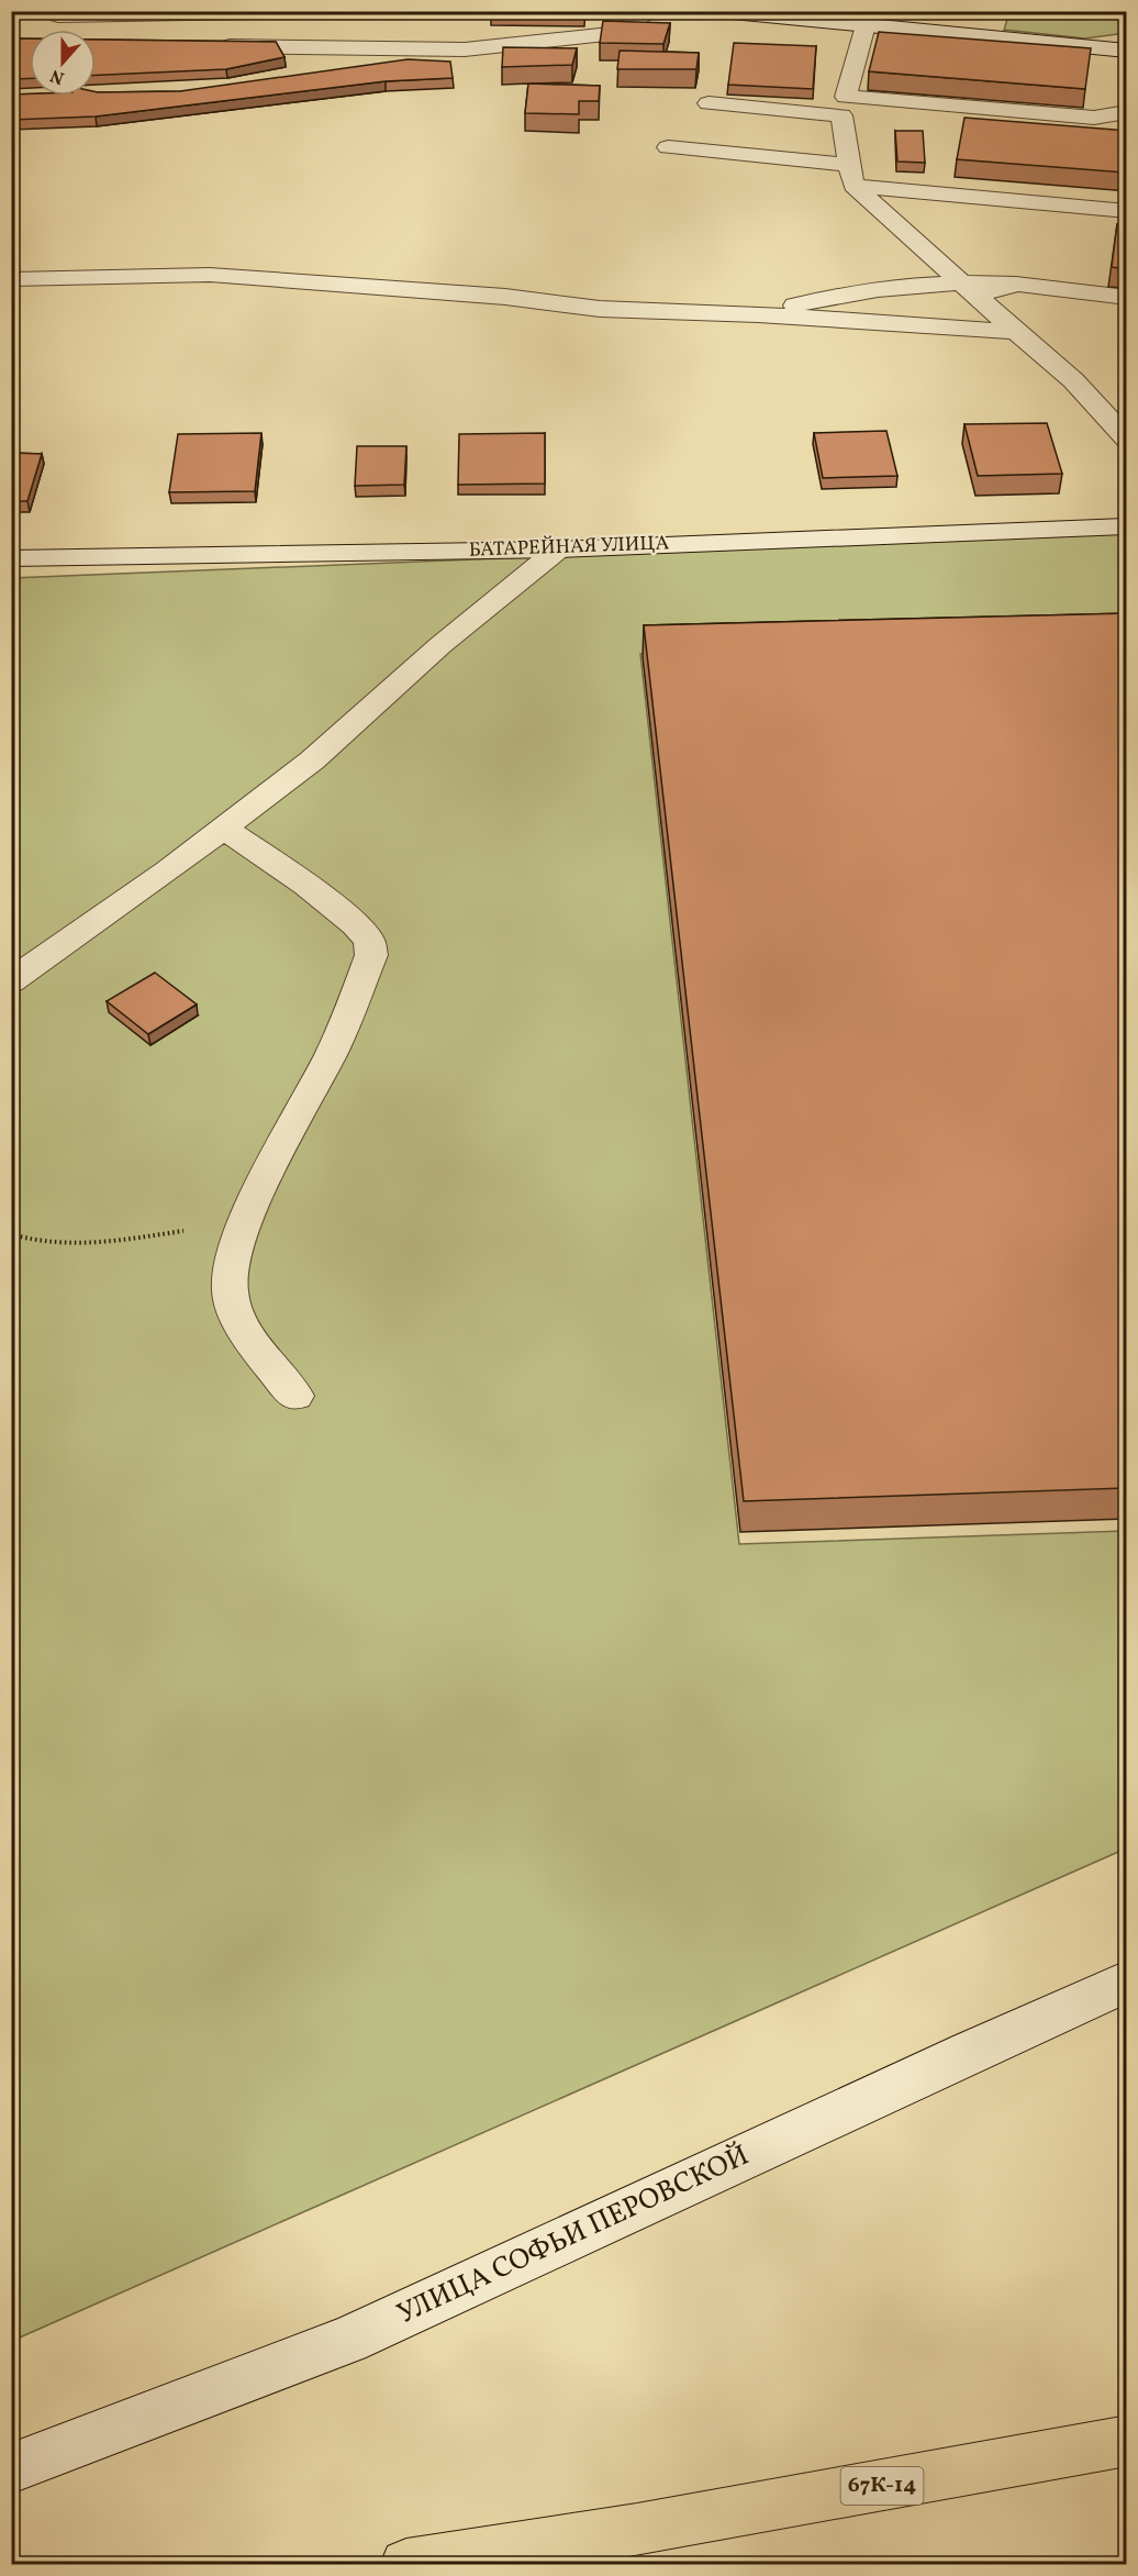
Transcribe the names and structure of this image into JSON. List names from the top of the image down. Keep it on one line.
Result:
{"streets":{"main road":["67К-14"],"street":["БАТАРЕЙНАЯ УЛИЦА","УЛИЦА СОФЬИ ПЕРОВСКОЙ"]},"north":"bottom"}
